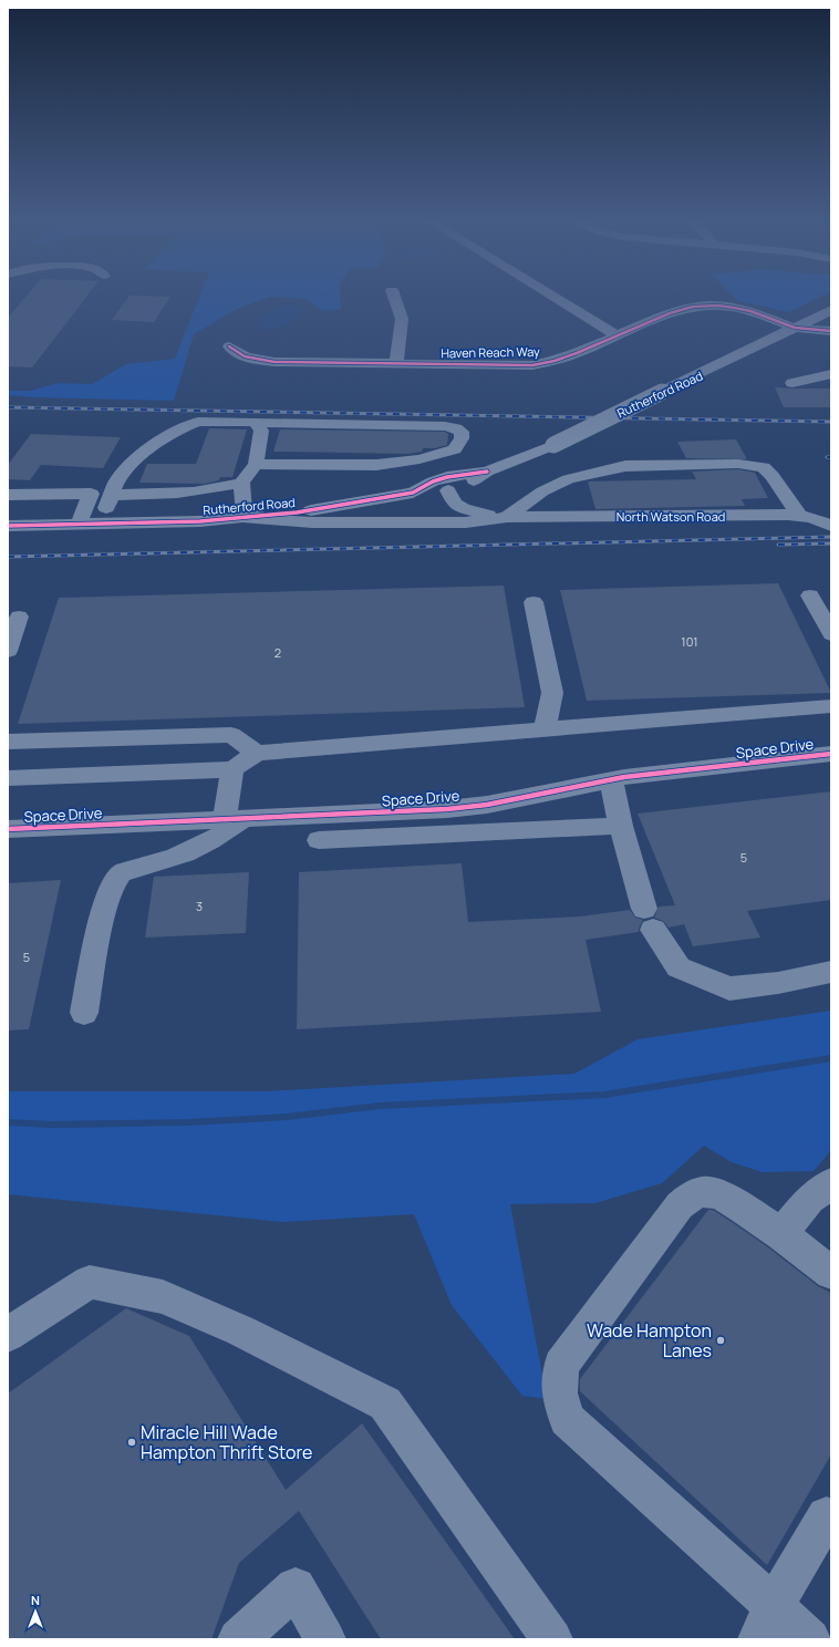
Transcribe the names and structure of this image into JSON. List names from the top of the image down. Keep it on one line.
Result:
{"streets":{"street":["Haven Reach Way","Rutherford Road","North Watson Road","Space Drive"]},"crossings":[["Haven Reach Way","Rutherford Road"],["Rutherford Road","North Watson Road"]],"places":["Wade Hampton Lanes","Miracle Hill Wade Hampton Thrift Store"],"house_numbers":["101","2","5","3","5"],"north":"top"}
